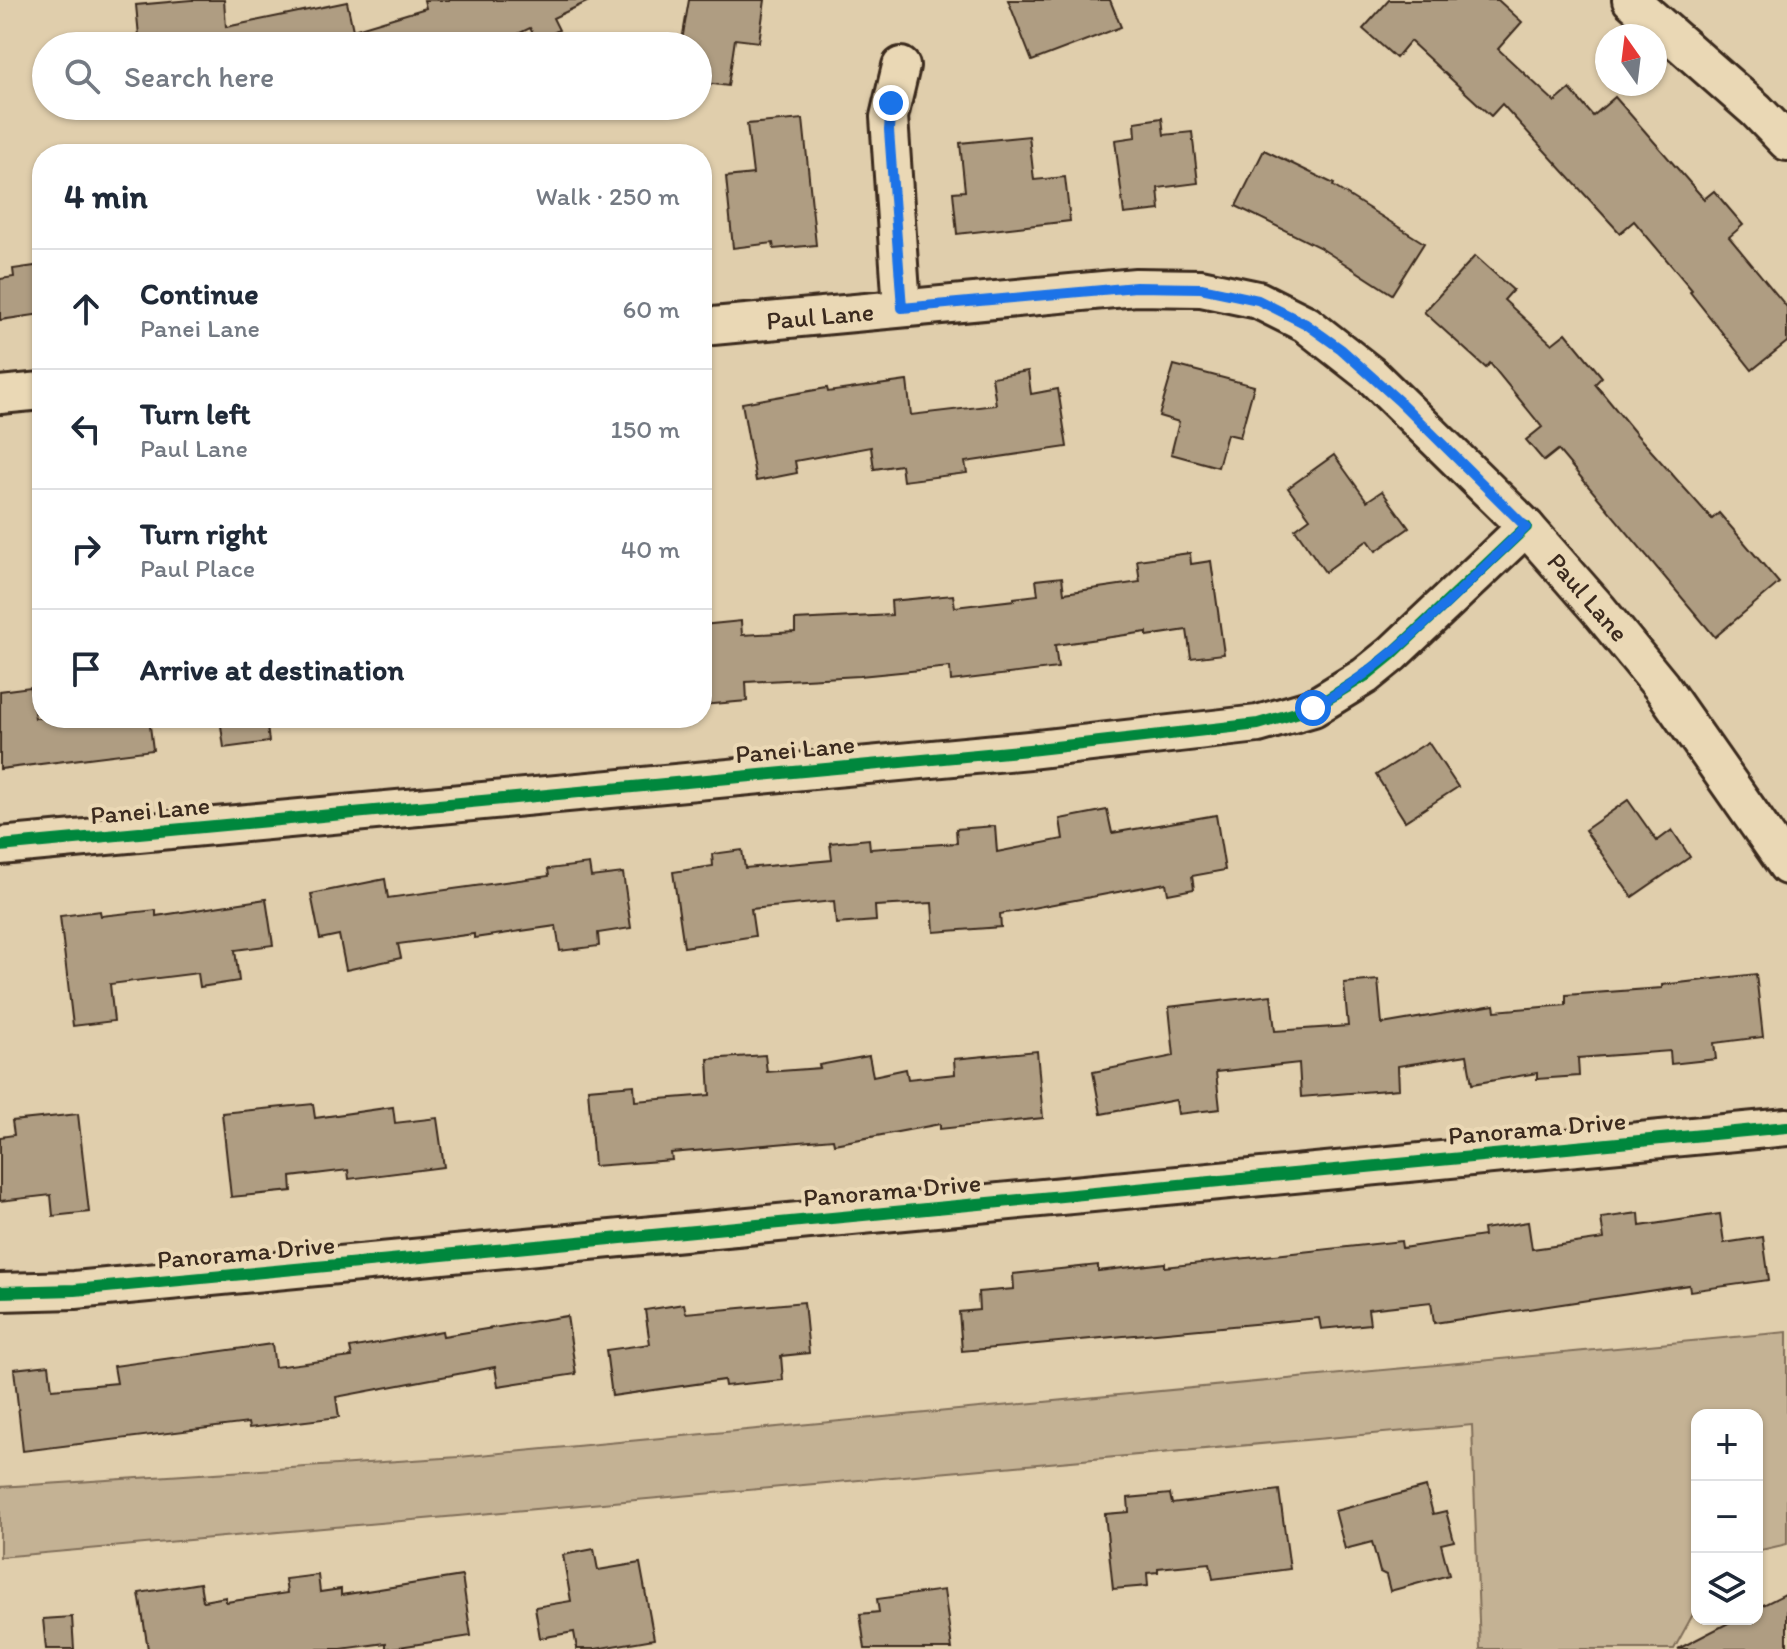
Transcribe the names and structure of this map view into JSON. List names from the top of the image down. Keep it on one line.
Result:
{"streets":{"street":["Paul Lane","Panei Lane","Panorama Drive"]},"crossings":[["Paul Lane","Panei Lane"]],"north":"top","page":{"search":"Search here","heading":["4 min","Walk · 250 m"],"list":[["Continue","Panei Lane","60 m"],["Turn left","Paul Lane","150 m"],["Turn right","Paul Place","40 m"],"Arrive at destination"],"map_buttons":["+","−"]}}
